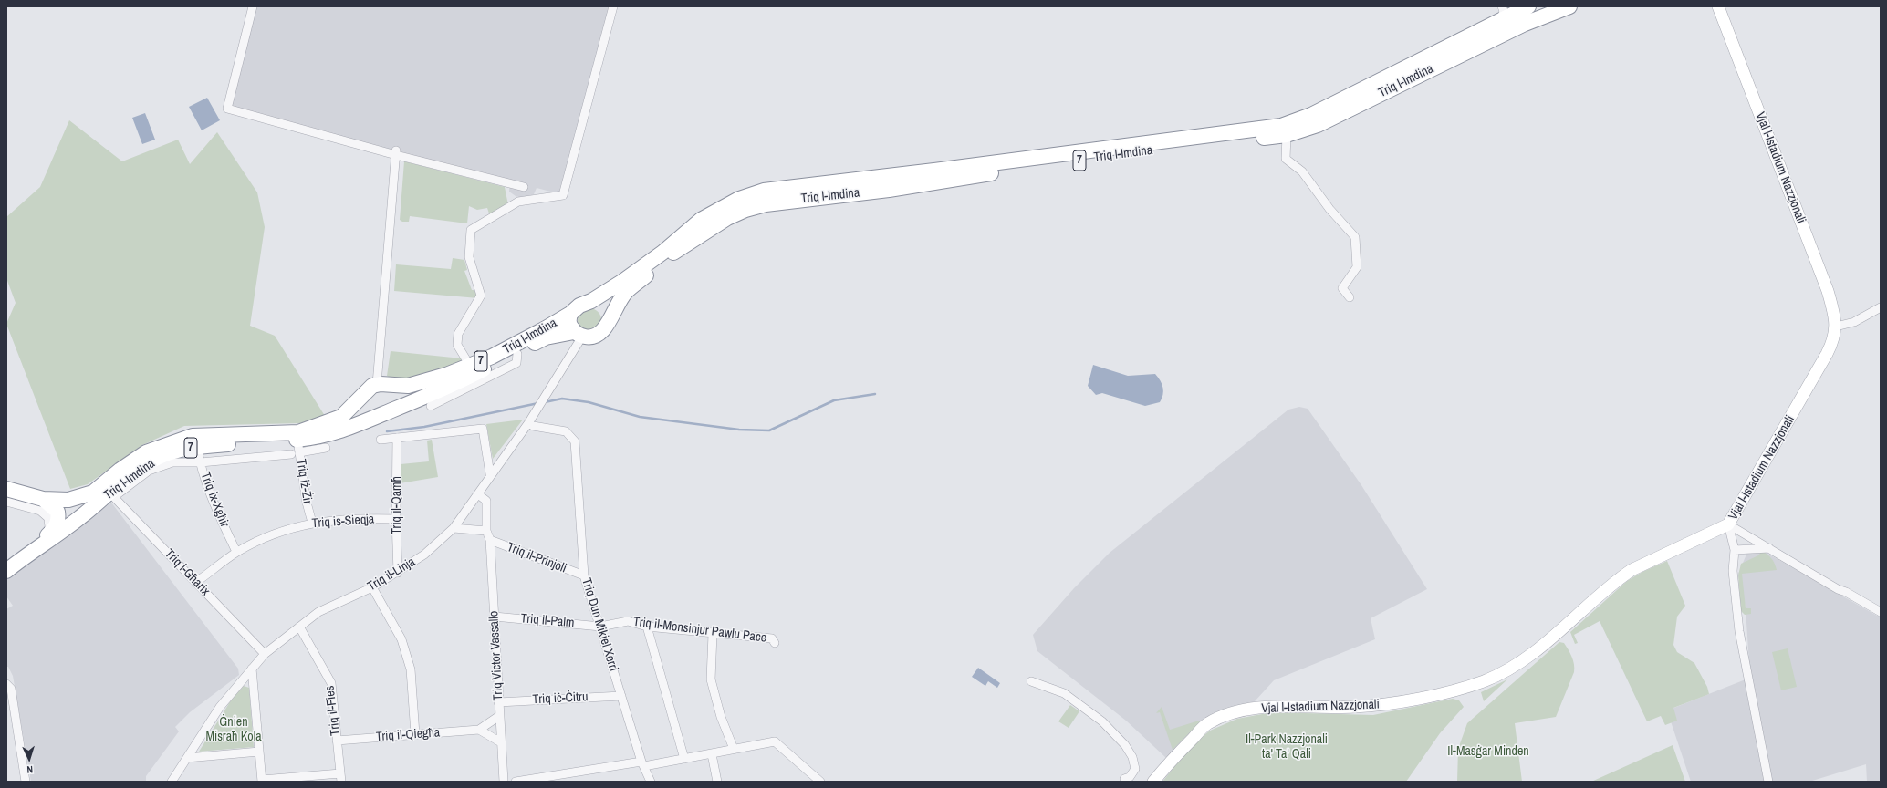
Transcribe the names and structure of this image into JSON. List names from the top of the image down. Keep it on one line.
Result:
{"streets":{"highway":["Triq l-Imdina","7"],"main road":["Vjal l-Istadium Nazzjonali"],"street":["Triq iż-Żir","Triq ix-Xgħir","Triq il-Qamħ","Triq is-Sieqja","Triq il-Prinjoli","Triq l-Għarix","Triq il-Linja","Triq il-Palm","Triq Dun Mikiel Xerri","Triq il-Monsinjur Pawlu Pace","Triq Victor Vassallo","Triq iċ-Ċitru","Triq il-Fies","Triq il-Qiegħa"]},"crossings":[["Triq l-Imdina","7"],["Triq l-Imdina","Triq iż-Żir"],["Triq l-Imdina","Triq ix-Xgħir"],["Triq l-Imdina","Triq l-Għarix"],["Triq l-Imdina","Triq il-Linja"],["Triq iż-Żir","Triq is-Sieqja"],["Triq ix-Xgħir","Triq is-Sieqja"],["Triq il-Qamħ","Triq is-Sieqja"],["Triq il-Qamħ","Triq il-Linja"],["Triq is-Sieqja","Triq l-Għarix"],["Triq il-Prinjoli","Triq Dun Mikiel Xerri"],["Triq il-Prinjoli","Triq Victor Vassallo"],["Triq l-Għarix","Triq il-Linja"],["Triq il-Linja","Triq Dun Mikiel Xerri"],["Triq il-Linja","Triq Victor Vassallo"],["Triq il-Linja","Triq il-Fies"],["Triq il-Palm","Triq Dun Mikiel Xerri"],["Triq il-Palm","Triq il-Monsinjur Pawlu Pace"],["Triq il-Palm","Triq Victor Vassallo"],["Triq Dun Mikiel Xerri","Triq il-Monsinjur Pawlu Pace"],["Triq Dun Mikiel Xerri","Triq iċ-Ċitru"],["Triq Victor Vassallo","Triq iċ-Ċitru"],["Triq il-Fies","Triq il-Qiegħa"]],"parks":["Ġnien Misraħ Kola","Il-Park Nazzjonali ta' Ta' Qali","Il-Masġar Minden"],"north":"bottom"}
